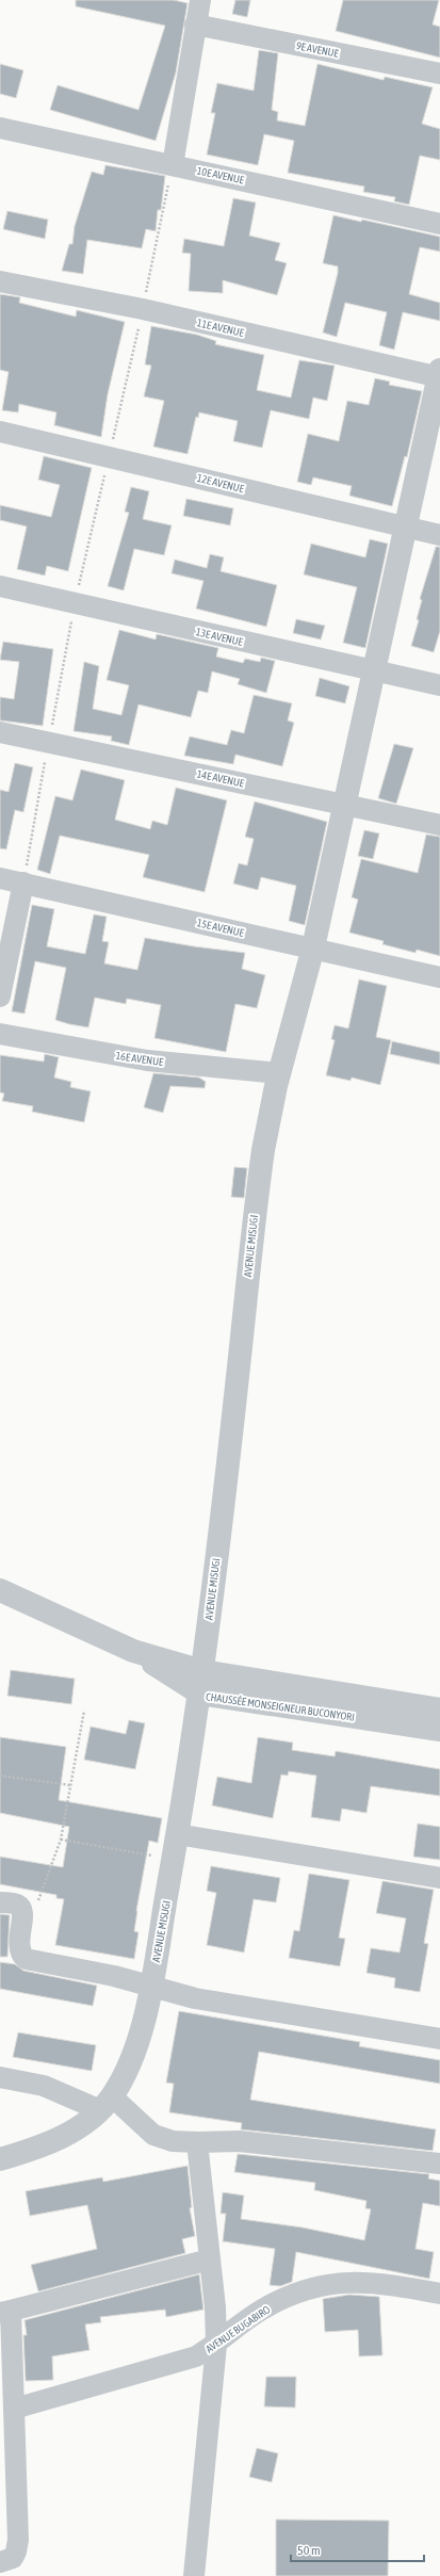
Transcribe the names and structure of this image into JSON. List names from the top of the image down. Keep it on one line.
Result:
{"streets":{"street":["9E AVENUE","10E AVENUE","11E AVENUE","12E AVENUE","13E AVENUE","14E AVENUE","15E AVENUE","16E AVENUE","AVENUE MISUGI","CHAUSSÉE MONSEIGNEUR BUCONYORI","AVENUE BUGABIRO"]},"crossings":[["11E AVENUE","AVENUE MISUGI"],["12E AVENUE","AVENUE MISUGI"],["13E AVENUE","AVENUE MISUGI"],["14E AVENUE","AVENUE MISUGI"],["15E AVENUE","AVENUE MISUGI"],["16E AVENUE","AVENUE MISUGI"],["AVENUE MISUGI","CHAUSSÉE MONSEIGNEUR BUCONYORI"]],"scale_bar":"50 m"}
